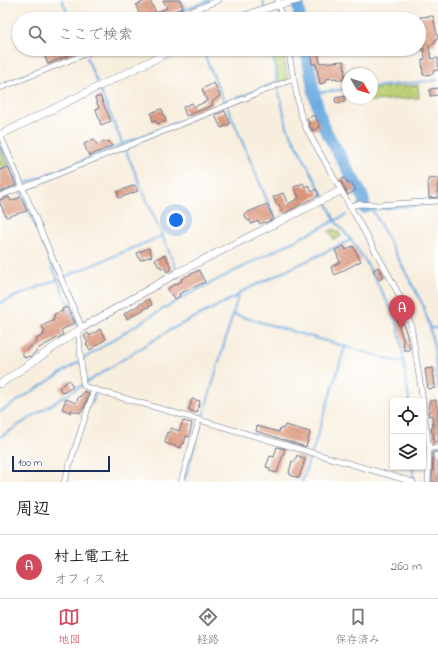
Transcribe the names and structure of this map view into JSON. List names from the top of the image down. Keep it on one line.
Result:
{"scale_bar":"100 m","north":"bottom right","page":{"search":"ここで検索","pins":"A","scale":"100 m","heading":"周辺","list":[{"mark":"A","name":"村上電工社","note":"オフィス","value":"260 m"}],"nav":["地図","経路","保存済み"]}}
